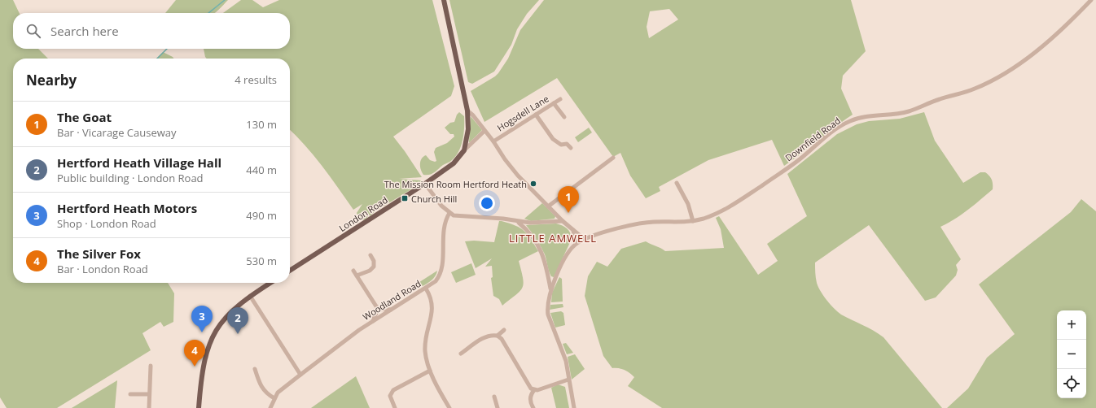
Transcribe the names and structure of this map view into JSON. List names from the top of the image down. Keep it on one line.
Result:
{"streets":{"main road":["London Road"],"street":["Hogsdell Lane","Downfield Road","Woodland Road"]},"districts":["LITTLE AMWELL"],"places":{"other":["The Mission Room Hertford Heath"],"transit":["Church Hill"]},"page":{"search":"Search here","heading":["Nearby","4 results"],"list":[{"mark":"1","name":"The Goat","note":"Bar · Vicarage Causeway","value":"130 m"},{"mark":"2","name":"Hertford Heath Village Hall","note":"Public building · London Road","value":"440 m"},{"mark":"3","name":"Hertford Heath Motors","note":"Shop · London Road","value":"490 m"},{"mark":"4","name":"The Silver Fox","note":"Bar · London Road","value":"530 m"}],"pins":["1","3","2","4"],"map_buttons":["+","−"]}}
